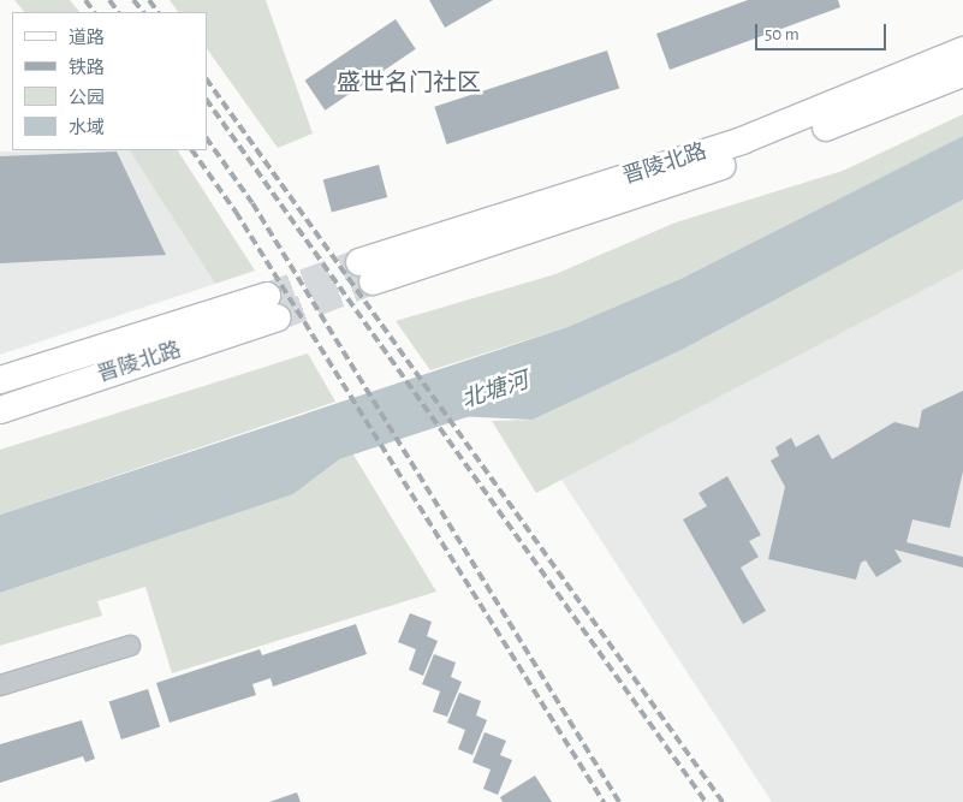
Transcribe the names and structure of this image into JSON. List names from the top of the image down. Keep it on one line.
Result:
{"streets":{"main road":["晋陵北路"]},"districts":["盛世名门社区"],"water":["北塘河"],"legend":["道路","铁路","公园","水域"],"scale_bar":"50 m"}
